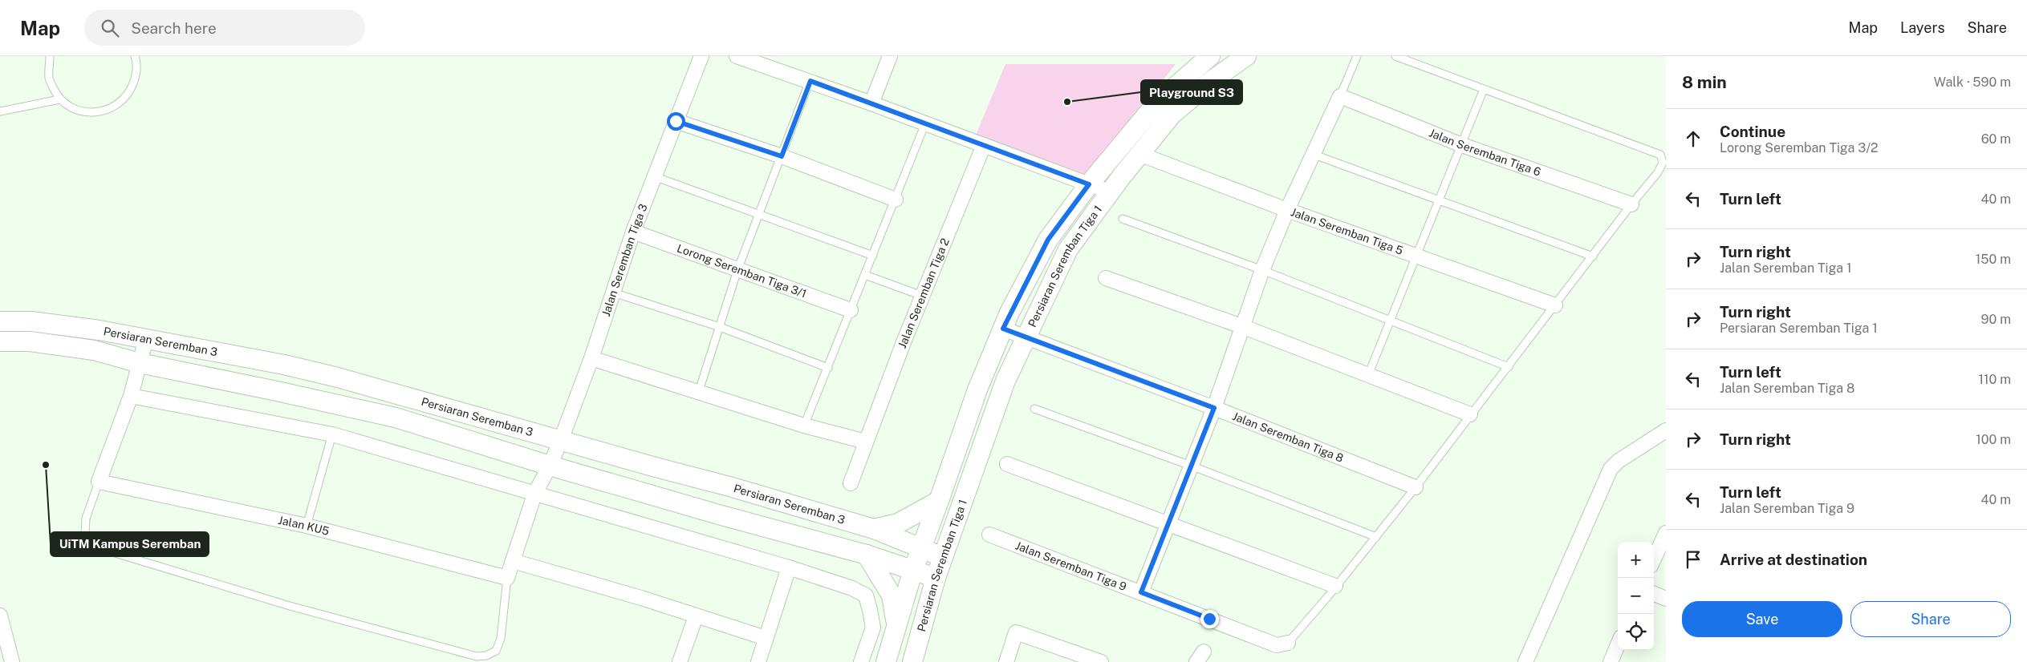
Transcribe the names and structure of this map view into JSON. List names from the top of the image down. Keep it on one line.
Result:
{"streets":{"street":["Jalan Seremban Tiga 6","Jalan Seremban Tiga 5","Jalan Seremban Tiga 3","Persiaran Seremban Tiga 1","Lorong Seremban Tiga 3/1","Jalan Seremban Tiga 2","Persiaran Seremban 3","Jalan Seremban Tiga 8","Jalan KU5","Jalan Seremban Tiga 9"]},"crossings":[["Jalan Seremban Tiga 5","Persiaran Seremban Tiga 1"],["Jalan Seremban Tiga 3","Lorong Seremban Tiga 3/1"],["Jalan Seremban Tiga 3","Persiaran Seremban 3"],["Jalan Seremban Tiga 3","Jalan KU5"],["Persiaran Seremban Tiga 1","Persiaran Seremban 3"],["Persiaran Seremban Tiga 1","Jalan Seremban Tiga 8"]],"places":["Playground S3","UiTM Kampus Seremban"],"page":{"header":"Map","search":"Search here","nav":["Map","Layers","Share"],"heading":["8 min","Walk · 590 m"],"list":[["Continue","Lorong Seremban Tiga 3/2","60 m"],["Turn left","40 m"],["Turn right","Jalan Seremban Tiga 1","150 m"],["Turn right","Persiaran Seremban Tiga 1","90 m"],["Turn left","Jalan Seremban Tiga 8","110 m"],["Turn right","100 m"],["Turn left","Jalan Seremban Tiga 9","40 m"],"Arrive at destination"],"map_buttons":["+","−"],"buttons":["Save","Share"]}}
